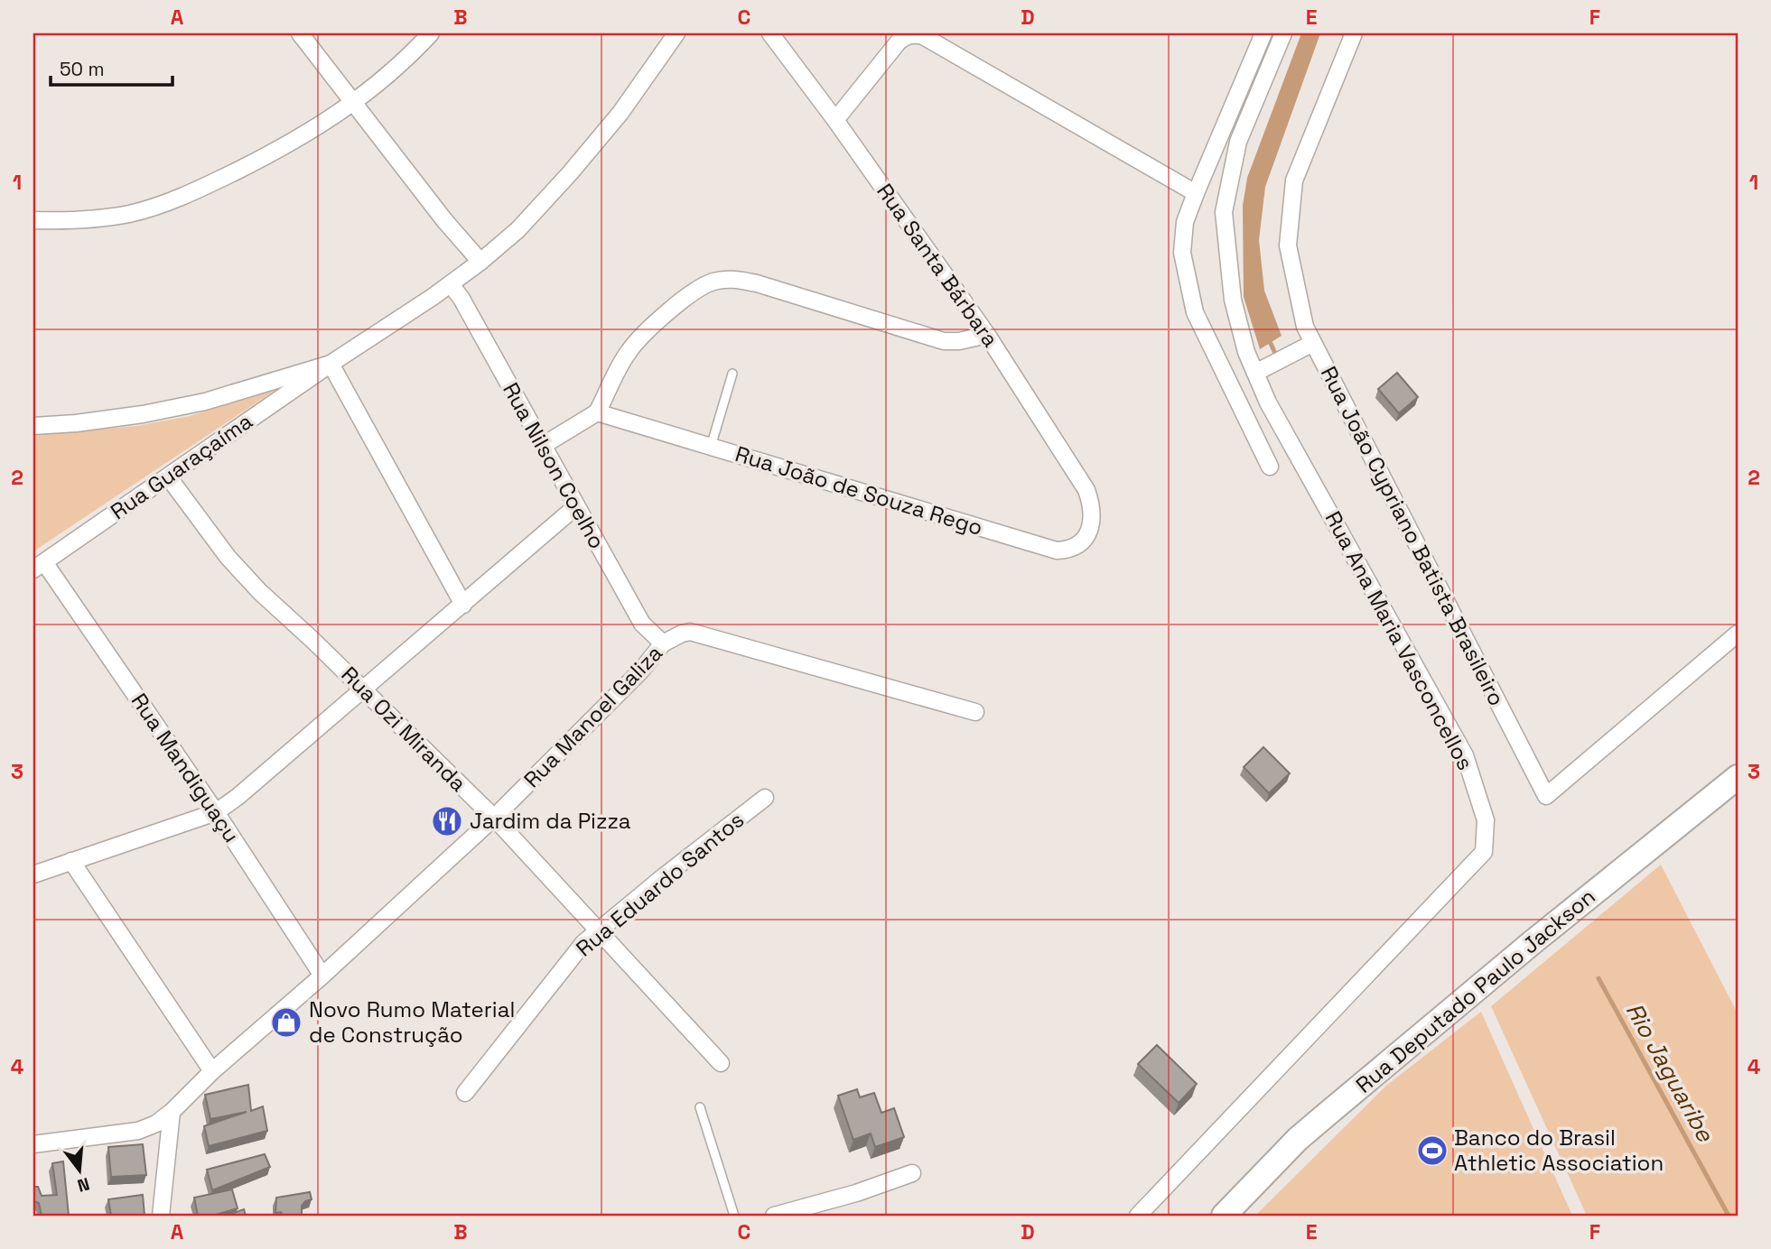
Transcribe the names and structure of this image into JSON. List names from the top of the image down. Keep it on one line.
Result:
{"streets":{"main road":["Rua Deputado Paulo Jackson"],"street":["Rua Santa Bárbara","Rua Nilson Coelho","Rua Guaraçaíma","Rua João de Souza Rego","Rua João Cypriano Batista Brasileiro","Rua Ana Maria Vasconcellos","Rua Manoel Galiza","Rua Ozi Miranda","Rua Mandiguaçu","Rua Eduardo Santos"]},"crossings":[["Rua Santa Bárbara","Rua João de Souza Rego"],["Rua Nilson Coelho","Rua Guaraçaíma"],["Rua Nilson Coelho","Rua Manoel Galiza"],["Rua Guaraçaíma","Rua Ozi Miranda"],["Rua Guaraçaíma","Rua Mandiguaçu"],["Rua Manoel Galiza","Rua Ozi Miranda"],["Rua Manoel Galiza","Rua Mandiguaçu"],["Rua Ozi Miranda","Rua Eduardo Santos"]],"water":["Rio Jaguaribe"],"places":{"restaurant":["Jardim da Pizza"],"shop":["Novo Rumo Material de Construção"],"sports":["Banco do Brasil Athletic Association"]},"scale_bar":"50 m","north":"bottom","grid":{"columns":["A","B","C","D","E","F"],"rows":["1","2","3","4"]}}
